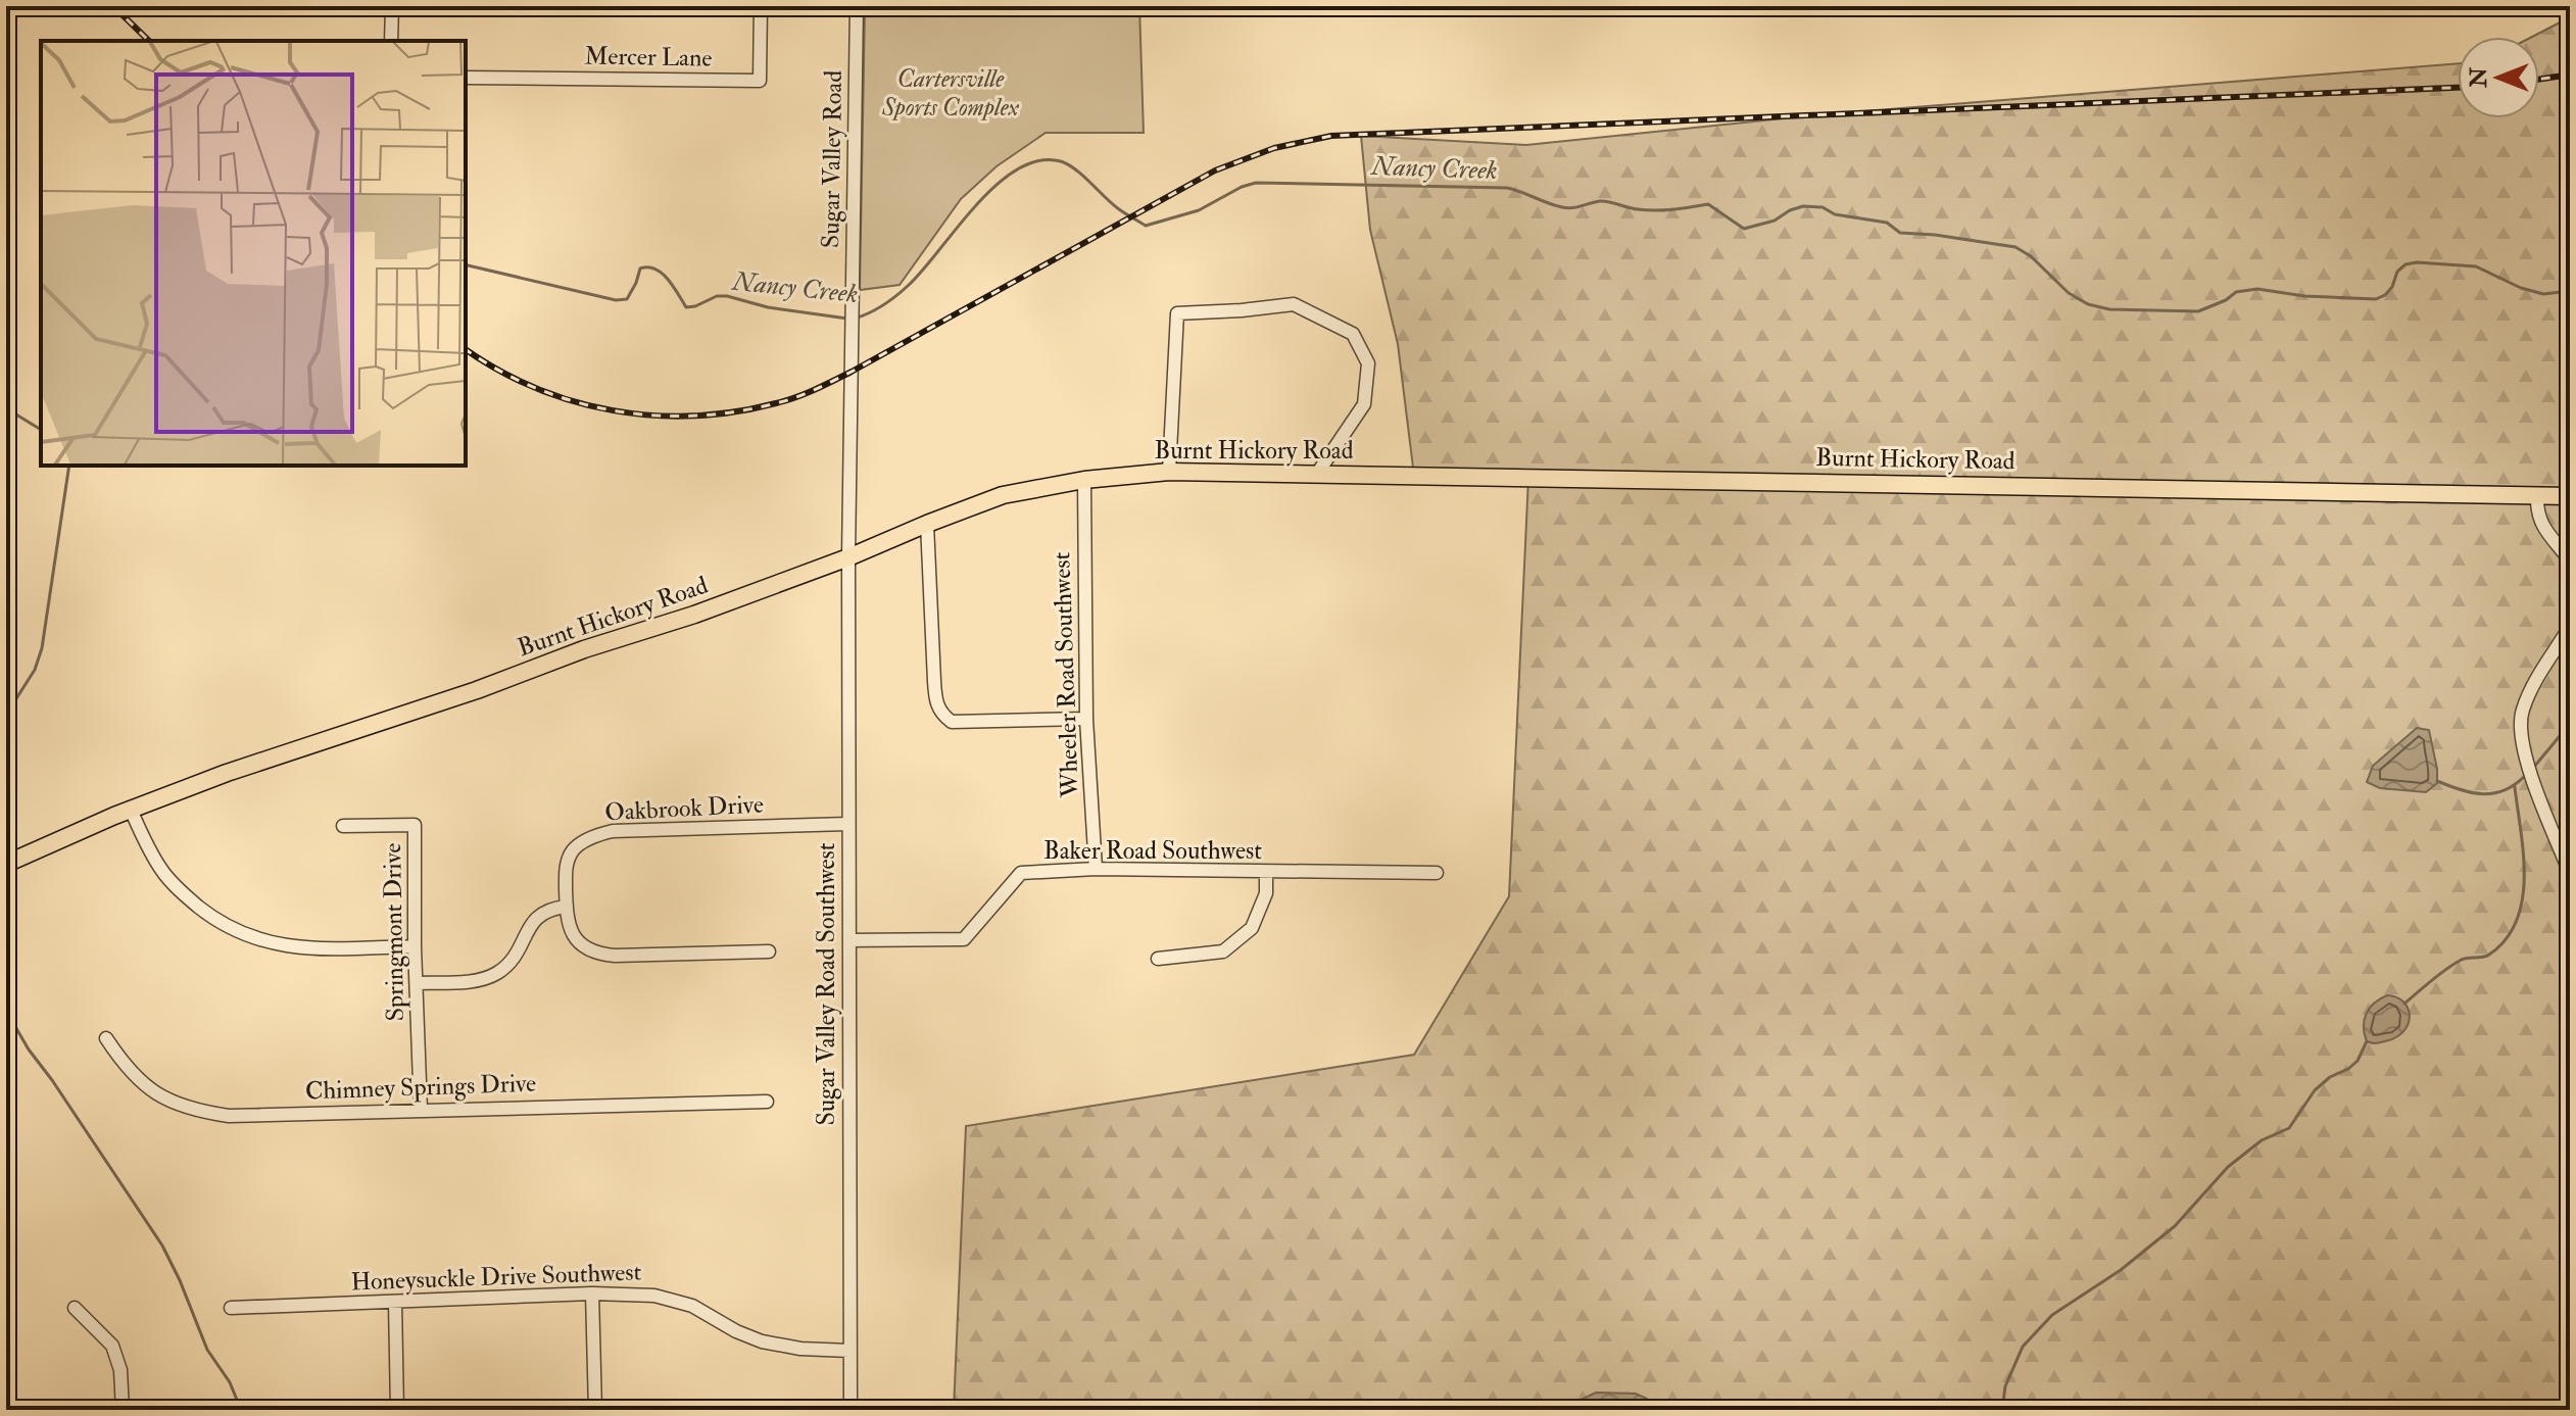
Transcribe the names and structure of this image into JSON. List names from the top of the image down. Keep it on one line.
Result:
{"streets":{"main road":["Burnt Hickory Road"],"street":["Mercer Lane","Sugar Valley Road","Wheeler Road Southwest","Oakbrook Drive","Baker Road Southwest","Springmont Drive","Sugar Valley Road Southwest","Chimney Springs Drive","Honeysuckle Drive Southwest"]},"crossings":[["Sugar Valley Road","Burnt Hickory Road"],["Sugar Valley Road","Sugar Valley Road Southwest"],["Burnt Hickory Road","Wheeler Road Southwest"],["Burnt Hickory Road","Sugar Valley Road Southwest"],["Wheeler Road Southwest","Baker Road Southwest"],["Oakbrook Drive","Sugar Valley Road Southwest"],["Baker Road Southwest","Sugar Valley Road Southwest"],["Springmont Drive","Chimney Springs Drive"],["Sugar Valley Road Southwest","Honeysuckle Drive Southwest"]],"water":["Nancy Creek"],"parks":["Cartersville Sports Complex"],"north":"left"}
